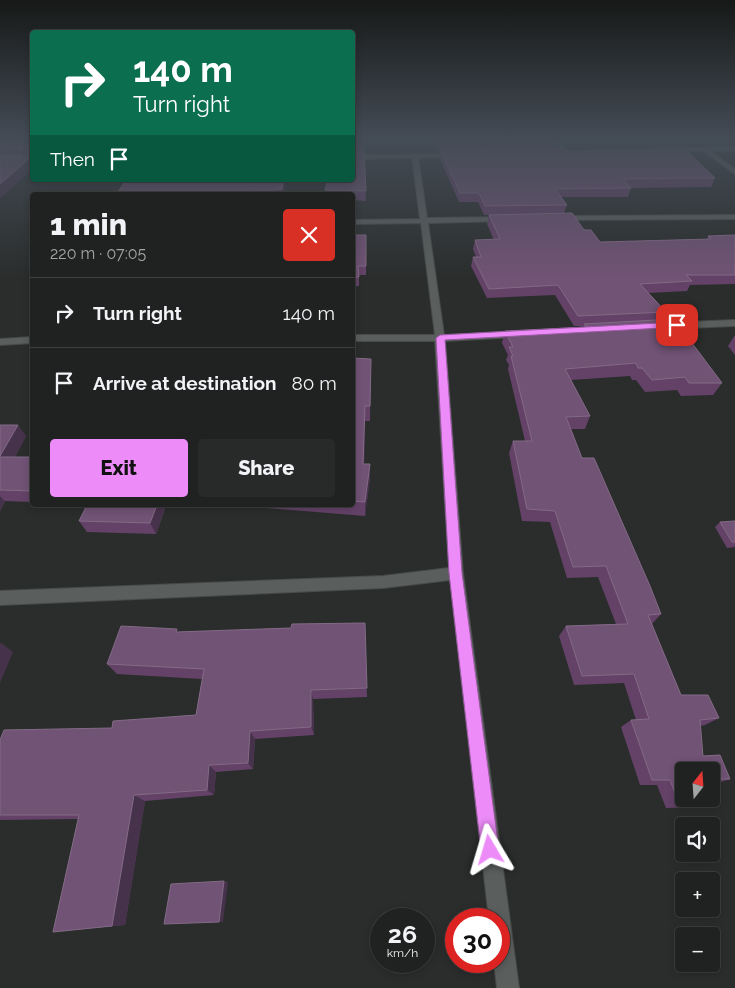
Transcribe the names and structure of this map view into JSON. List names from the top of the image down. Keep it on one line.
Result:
{"north":"top","page":{"turn":["140 m","Turn right"],"then":"Then","heading":["1 min","220 m · 07:05"],"list":[{"name":"Turn right","value":"140 m"},{"name":"Arrive at destination","value":"80 m"}],"buttons":["Exit","Share"],"map_buttons":["+","−"],"speed":"26 km/h","limit":"30"}}
